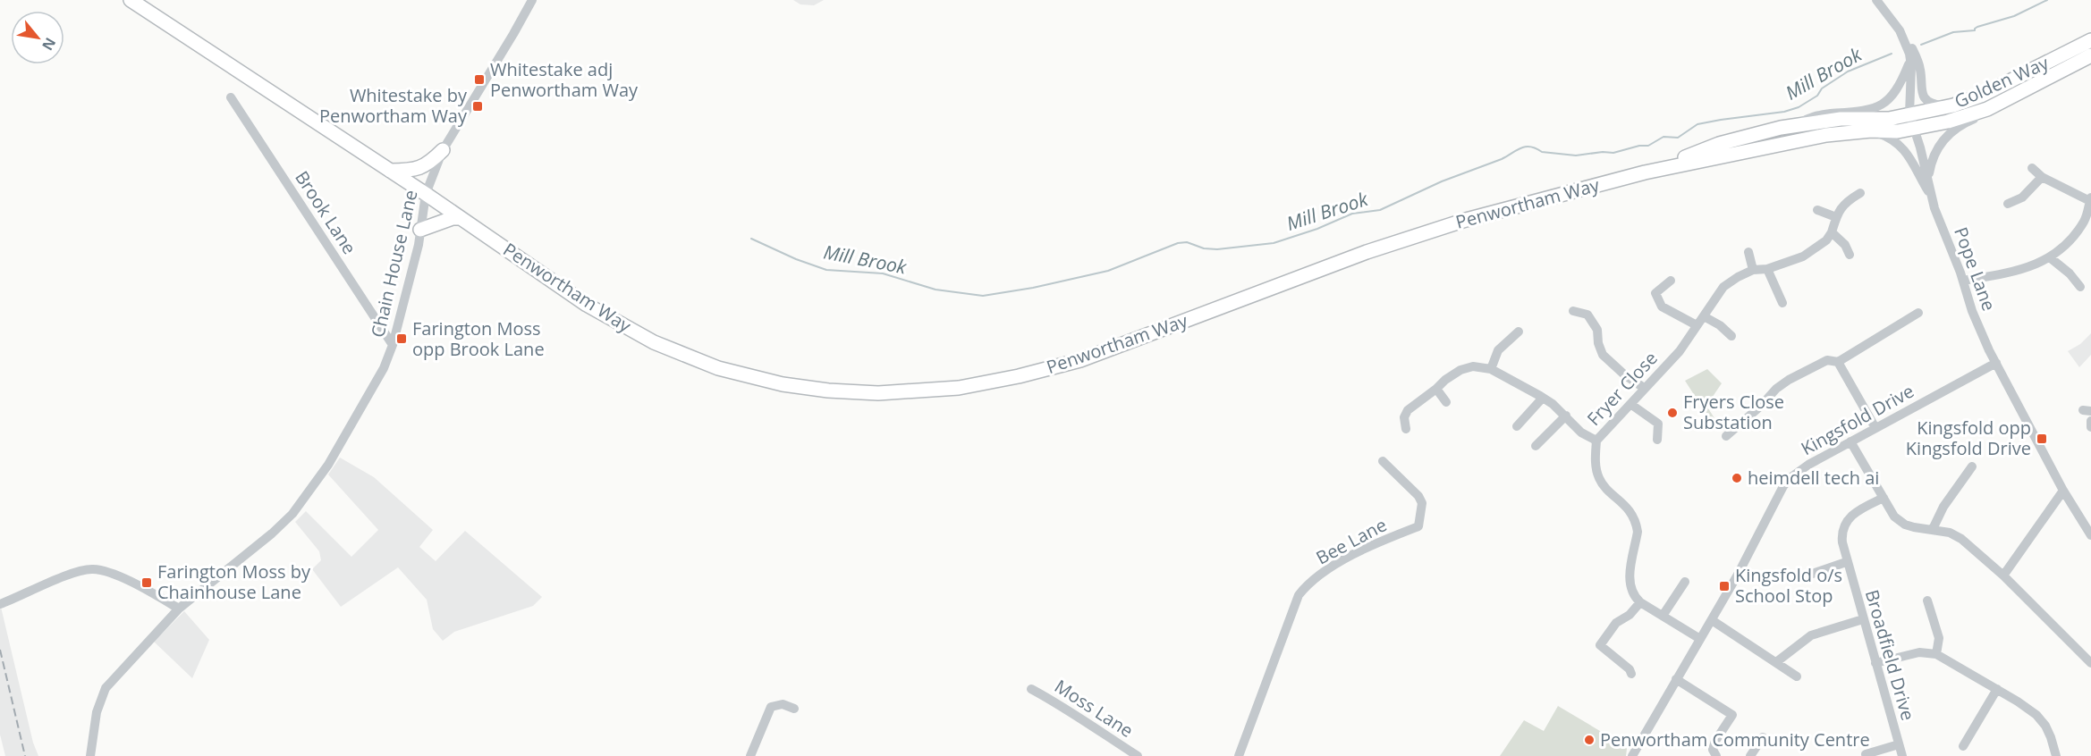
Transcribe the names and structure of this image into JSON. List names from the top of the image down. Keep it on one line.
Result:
{"streets":{"highway":["Golden Way","Penwortham Way"],"street":["Brook Lane","Chain House Lane","Pope Lane","Fryer Close","Kingsfold Drive","Bee Lane","Broadfield Drive","Moss Lane"]},"crossings":[["Golden Way","Penwortham Way"],["Golden Way","Pope Lane"],["Penwortham Way","Chain House Lane"],["Penwortham Way","Pope Lane"],["Brook Lane","Chain House Lane"],["Pope Lane","Kingsfold Drive"]],"water":["Mill Brook"],"places":{"transit":["Whitestake adj Penwortham Way","Whitestake by Penwortham Way","Farington Moss opp Brook Lane","Kingsfold opp Kingsfold Drive","Farington Moss by Chainhouse Lane","Kingsfold o/s School Stop"],"other":["Fryers Close Substation","heimdell tech ai","Penwortham Community Centre"]},"north":"bottom right"}
